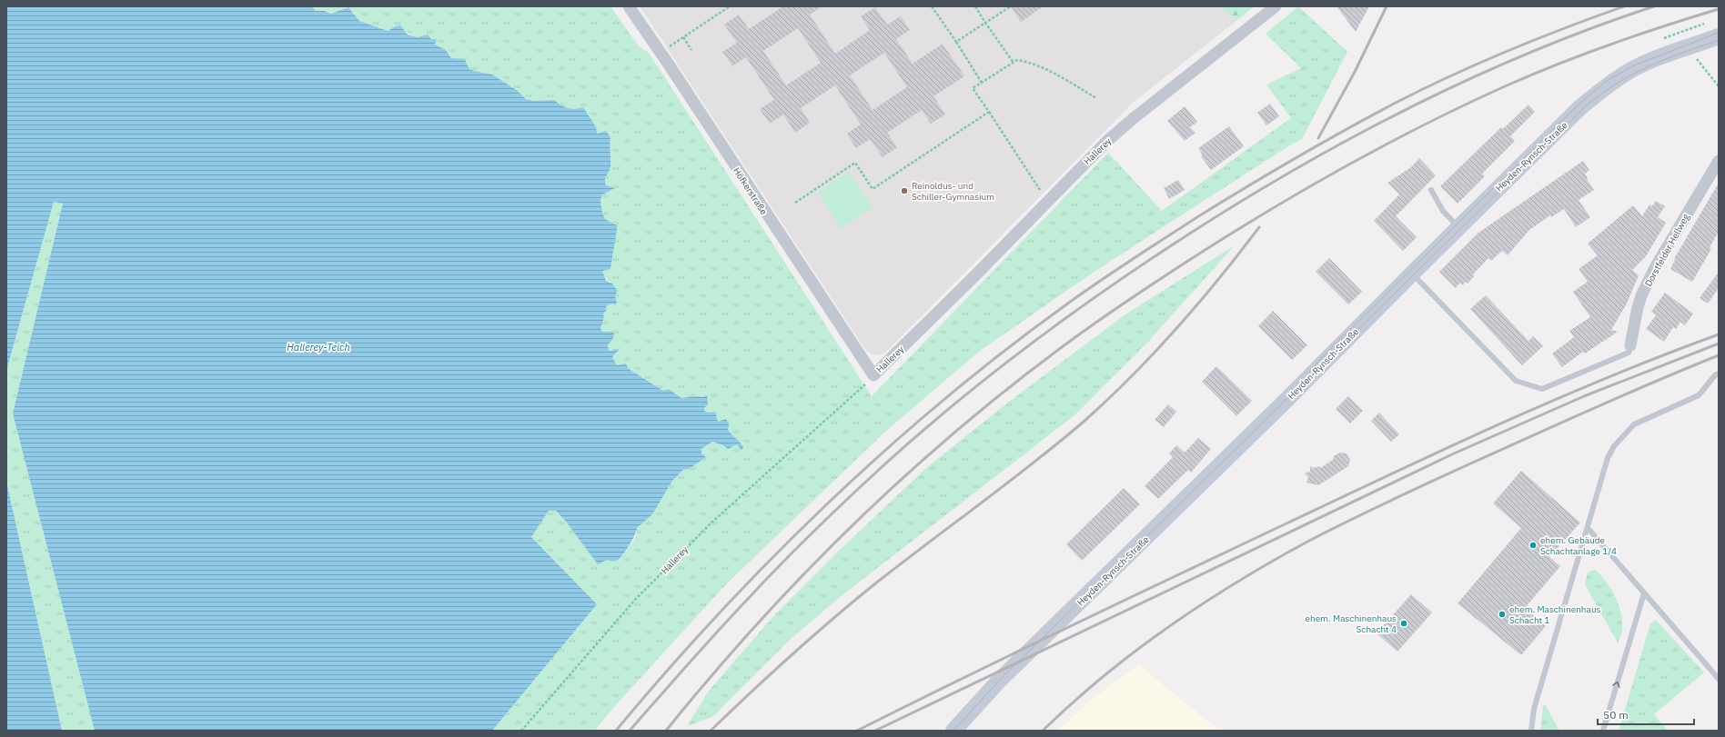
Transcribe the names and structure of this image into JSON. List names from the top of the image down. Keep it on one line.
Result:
{"streets":{"main road":["Heyden-Rynsch-Straße"],"street":["Hallerey","Höfkerstraße","Dorstfelder Hellweg"]},"crossings":[["Hallerey","Höfkerstraße"]],"water":["Hallerey-Teich"],"places":["Reinoldus- und Schiller-Gymnasium","ehem. Gebäude Schachtanlage 1/4","ehem. Maschinenhaus Schacht 1","ehem. Maschinenhaus Schacht 4"],"scale_bar":"50 m"}
